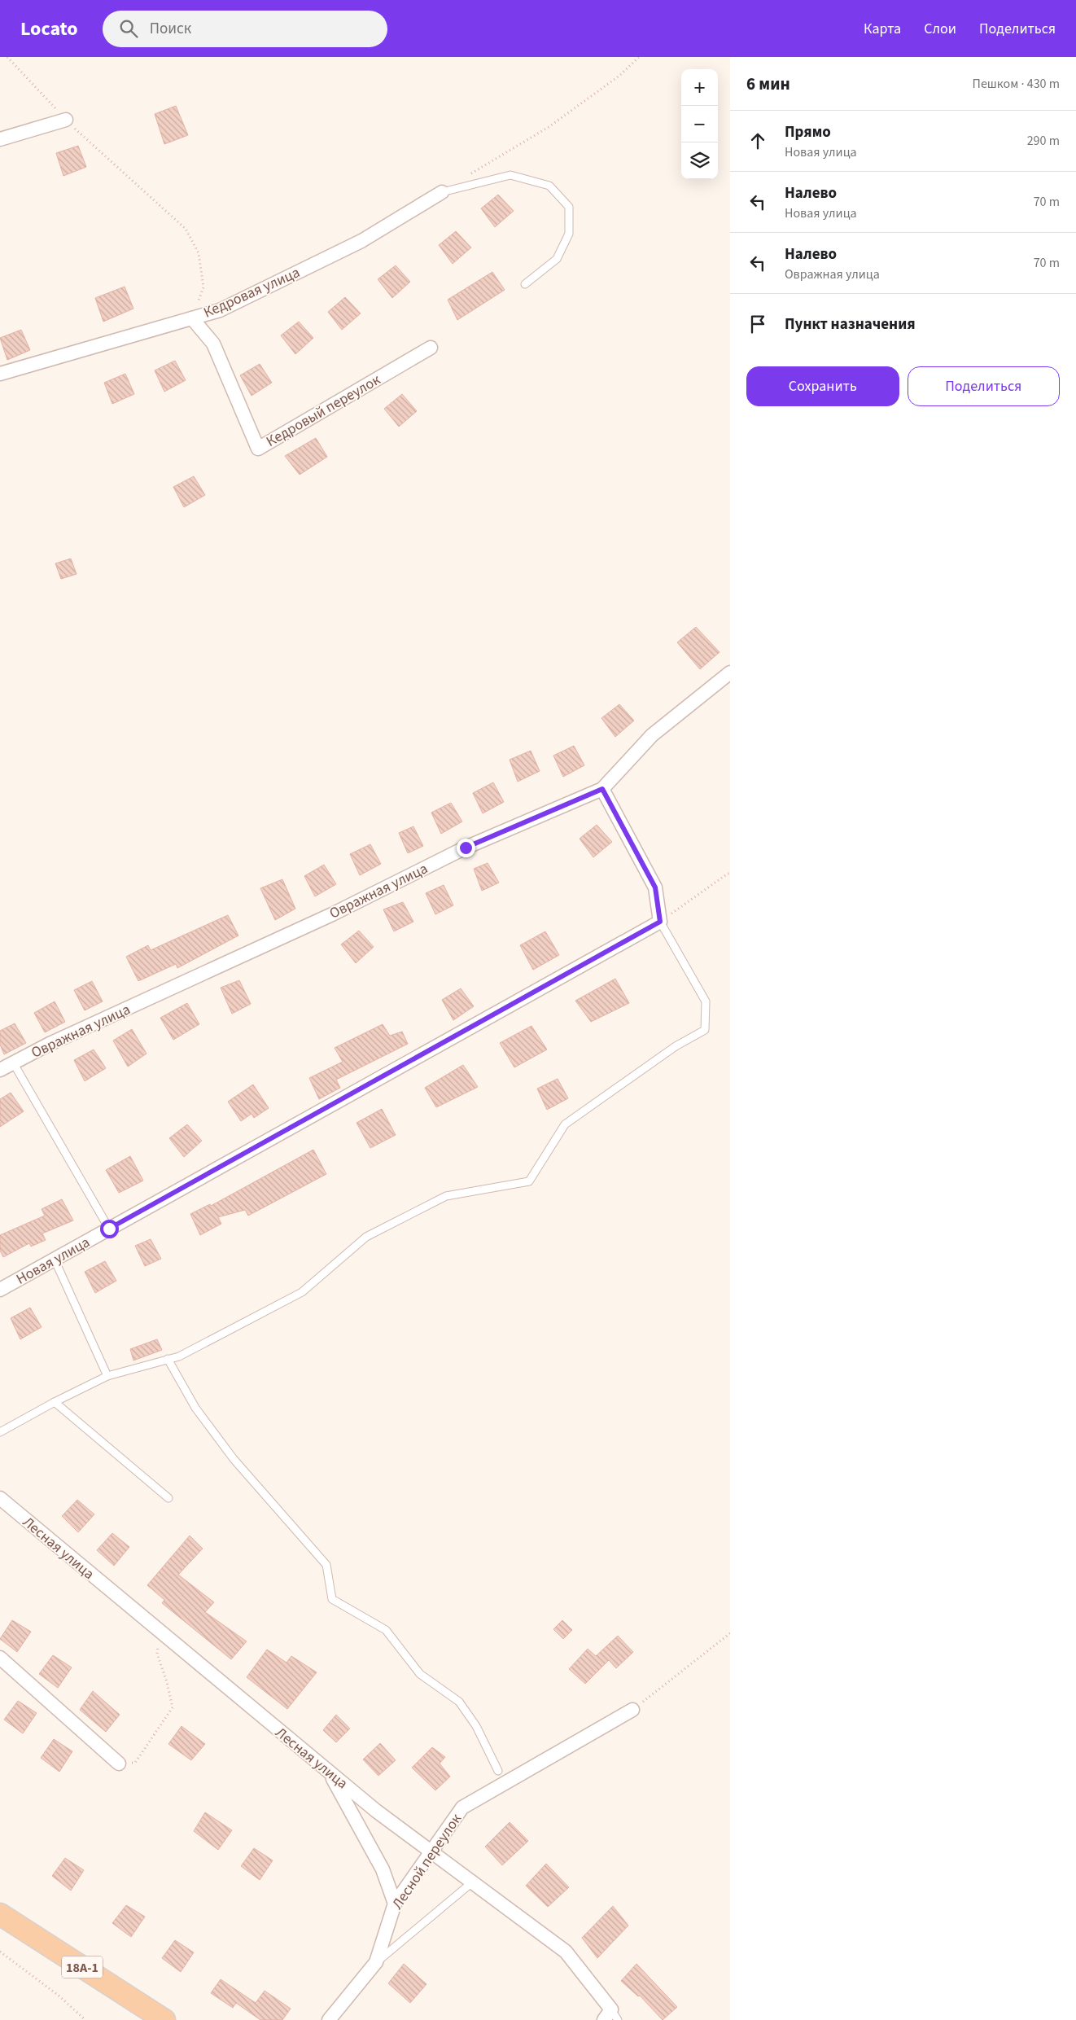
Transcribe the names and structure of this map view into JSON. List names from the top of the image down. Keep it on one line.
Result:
{"streets":{"main road":["18А-1"],"street":["Кедровая улица","Кедровый переулок","Овражная улица","Новая улица","Лесная улица","Лесной переулок"]},"crossings":[["Кедровая улица","Кедровый переулок"],["Лесная улица","Лесной переулок"]],"page":{"header":"Locato","search":"Поиск","nav":["Карта","Слои","Поделиться"],"heading":["6 мин","Пешком · 430 m"],"map_buttons":["+","−"],"list":[["Прямо","Новая улица","290 m"],["Налево","Новая улица","70 m"],["Налево","Овражная улица","70 m"],"Пункт назначения"],"buttons":["Сохранить","Поделиться"]}}
